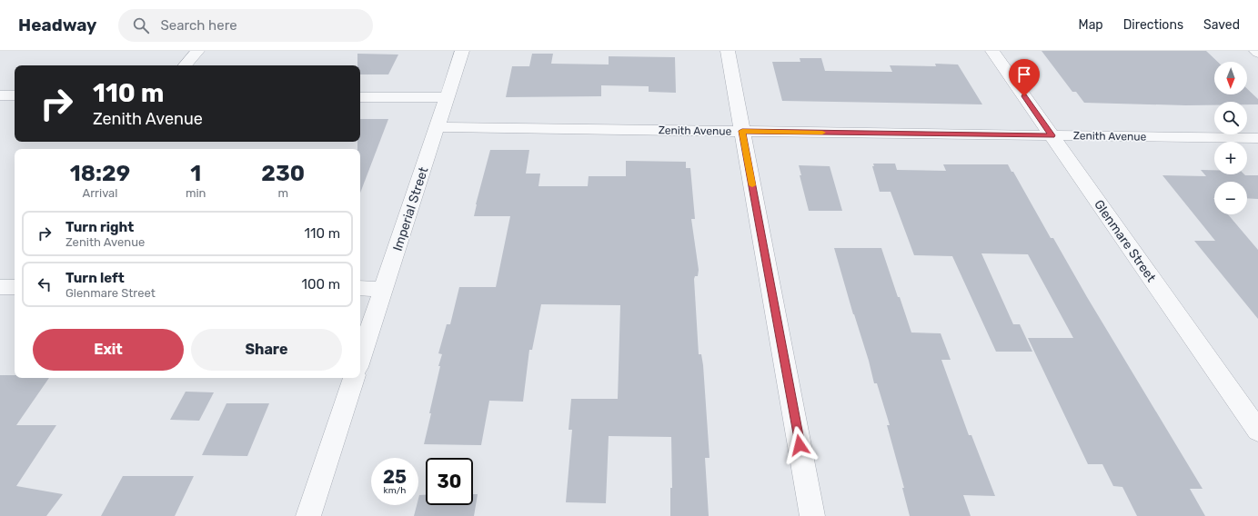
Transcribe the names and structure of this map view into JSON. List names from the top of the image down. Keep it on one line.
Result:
{"streets":{"street":["Zenith Avenue","Imperial Street","Glenmare Street"]},"crossings":[["Zenith Avenue","Imperial Street"],["Zenith Avenue","Glenmare Street"]],"north":"bottom","page":{"header":"Headway","search":"Search here","nav":["Map","Directions","Saved"],"map_buttons":["+","−"],"turn":["110 m","Zenith Avenue"],"eta":["18:29","Arrival","1","min","230","m"],"list":[{"name":"Turn right","note":"Zenith Avenue","value":"110 m"},{"name":"Turn left","note":"Glenmare Street","value":"100 m"}],"buttons":["Exit","Share"],"speed":"25 km/h","limit":"30"}}
